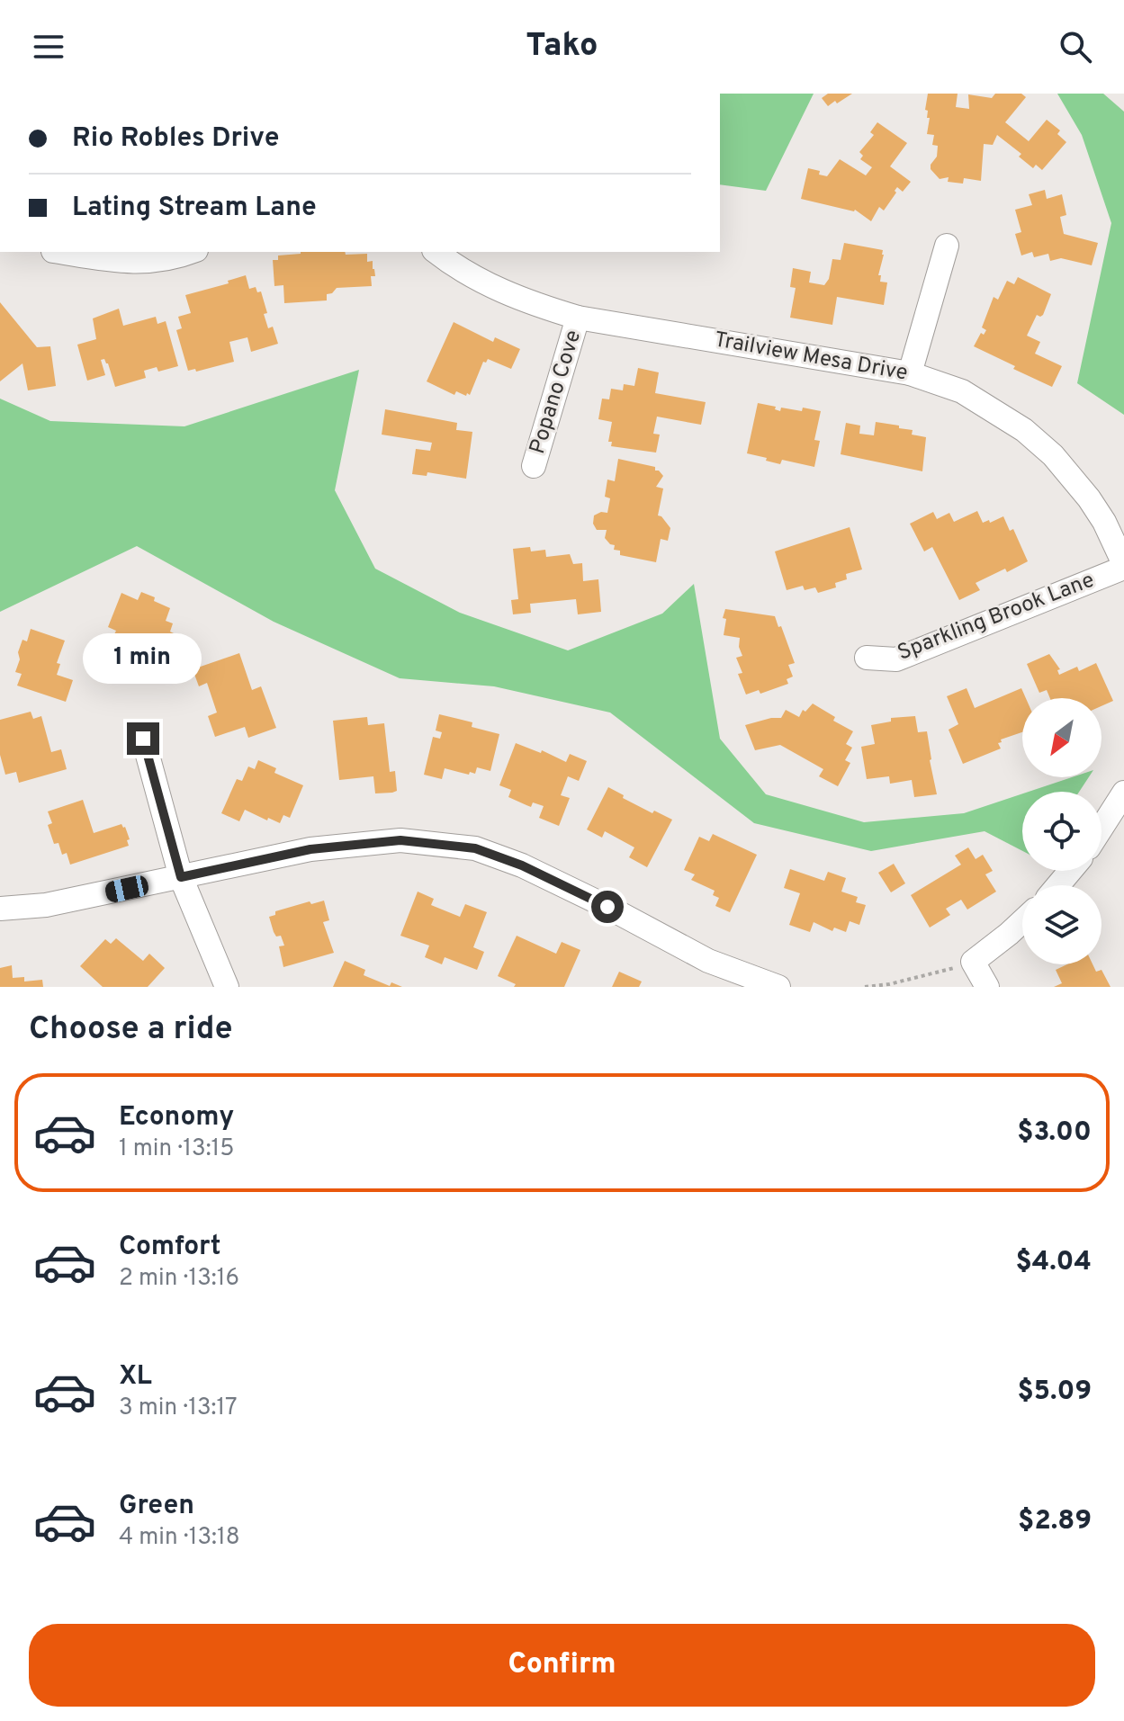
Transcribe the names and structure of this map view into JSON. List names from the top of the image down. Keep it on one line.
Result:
{"streets":{"street":["Trailview Mesa Drive","Popano Cove","Sparkling Brook Lane"]},"crossings":[["Trailview Mesa Drive","Popano Cove"],["Trailview Mesa Drive","Sparkling Brook Lane"]],"north":"bottom left","page":{"header":"Tako","banner":["Rio Robles Drive","Lating Stream Lane"],"bubble":"1 min","heading":"Choose a ride","list":[{"name":"Economy","note":"1 min · 13:15","value":"$3.00"},{"name":"Comfort","note":"2 min · 13:16","value":"$4.04"},{"name":"XL","note":"3 min · 13:17","value":"$5.09"},{"name":"Green","note":"4 min · 13:18","value":"$2.89"}],"buttons":"Confirm"}}
